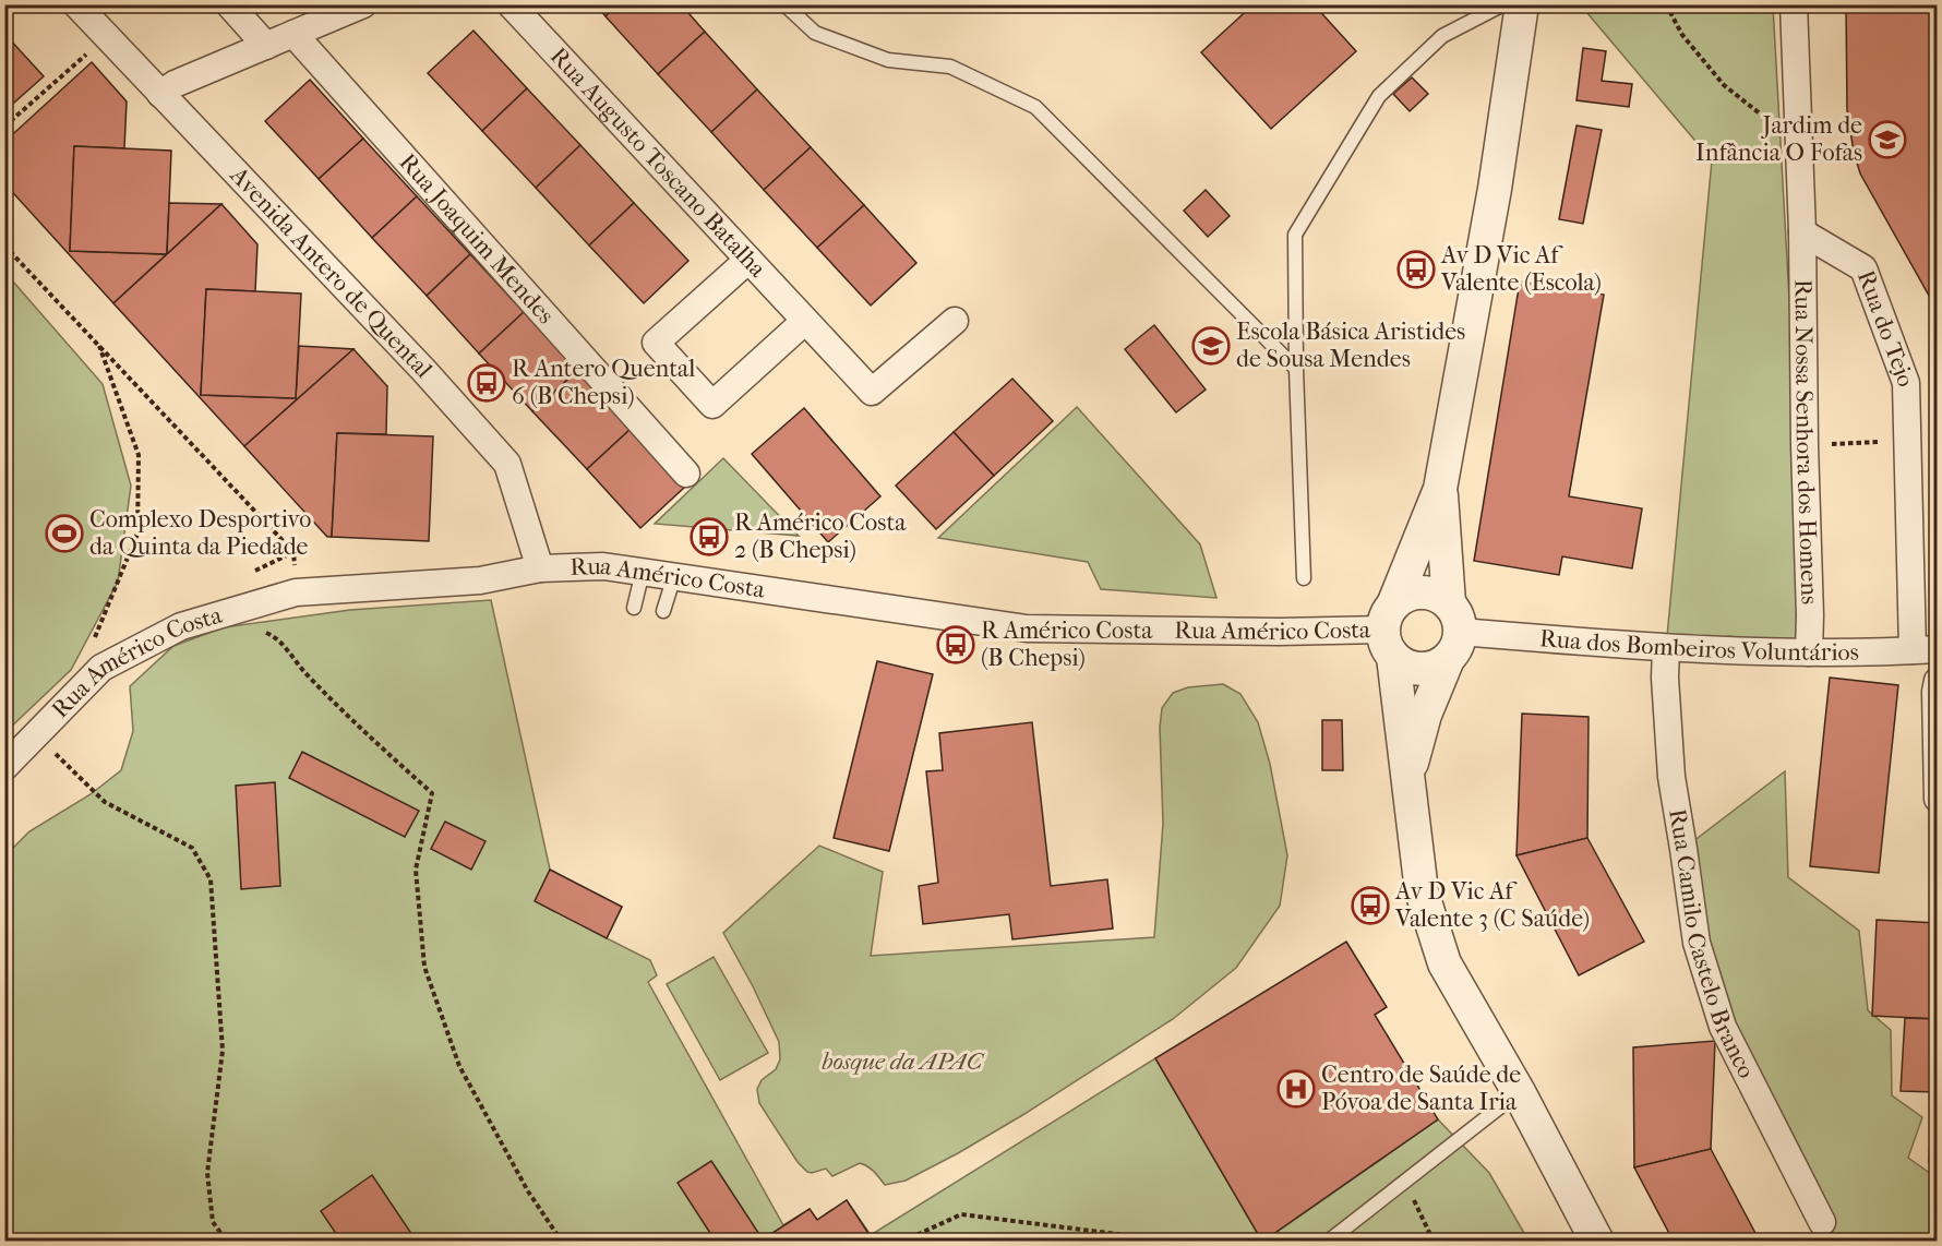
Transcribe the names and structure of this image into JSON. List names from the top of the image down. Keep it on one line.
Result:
{"streets":{"street":["Rua Augusto Toscano Batalha","Rua Joaquim Mendes","Avenida Antero de Quental","Rua do Tejo","Rua Nossa Senhora dos Homens","Rua Américo Costa","Rua dos Bombeiros Voluntários","Rua Camilo Castelo Branco"]},"crossings":[["Avenida Antero de Quental","Rua Américo Costa"],["Rua do Tejo","Rua Nossa Senhora dos Homens"],["Rua do Tejo","Rua dos Bombeiros Voluntários"],["Rua Nossa Senhora dos Homens","Rua dos Bombeiros Voluntários"],["Rua Américo Costa","Rua dos Bombeiros Voluntários"],["Rua dos Bombeiros Voluntários","Rua Camilo Castelo Branco"]],"parks":["bosque da APAC"],"places":{"school or university":["Jardim de Infância O Fofas","Escola Básica Aristides de Sousa Mendes"],"bus stop":["Av D Vic Af Valente (Escola)","R Antero Quental 6 (B Chepsi)","R Américo Costa 2 (B Chepsi)","R Américo Costa (B Chepsi)","Av D Vic Af Valente 3 (C Saúde)"],"sports":["Complexo Desportivo da Quinta da Piedade"],"hospital":["Centro de Saúde de Póvoa de Santa Iria"]}}
